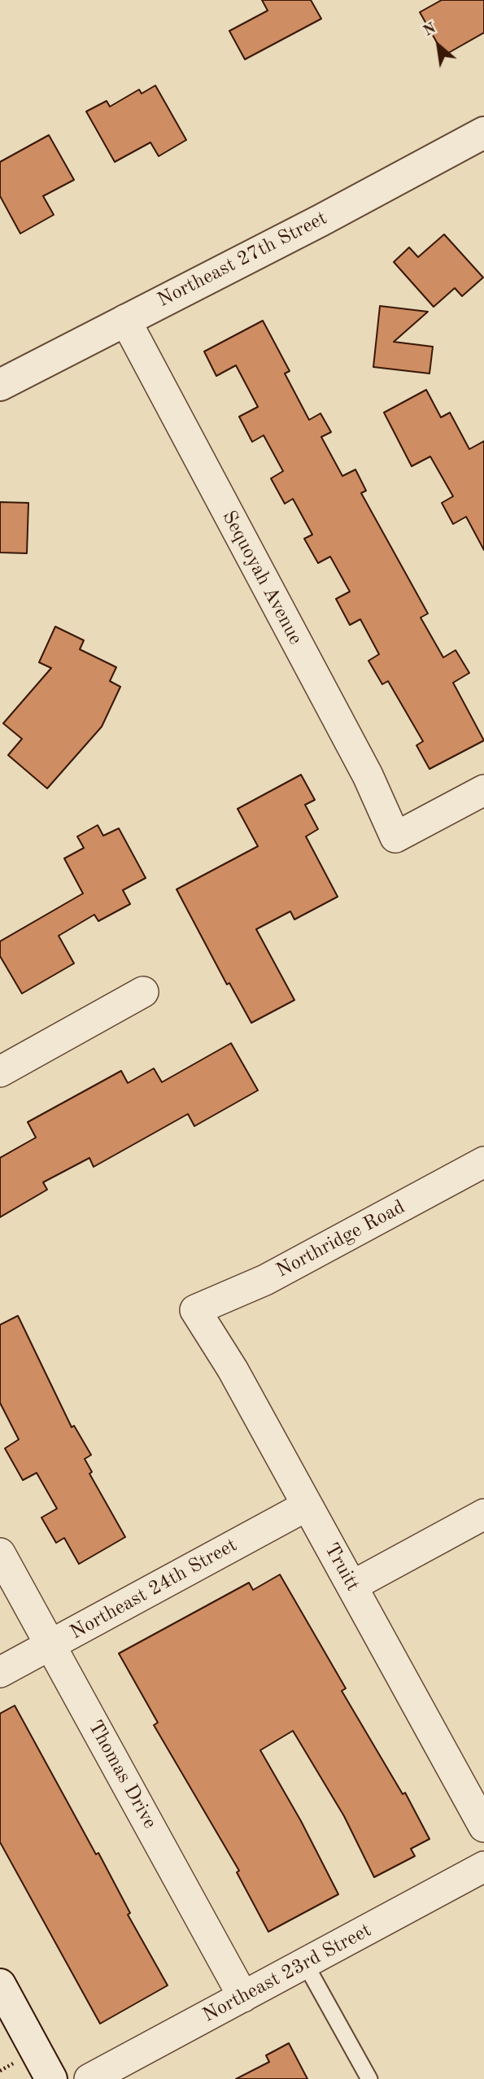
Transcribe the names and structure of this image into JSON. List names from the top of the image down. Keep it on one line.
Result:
{"streets":{"street":["Northeast 27th Street","Sequoyah Avenue","Northridge Road","Truitt","Northeast 24th Street","Thomas Drive","Northeast 23rd Street"]},"crossings":[["Northeast 27th Street","Sequoyah Avenue"],["Northridge Road","Truitt"],["Truitt","Northeast 24th Street"],["Northeast 24th Street","Thomas Drive"],["Thomas Drive","Northeast 23rd Street"]],"north":"top left"}
